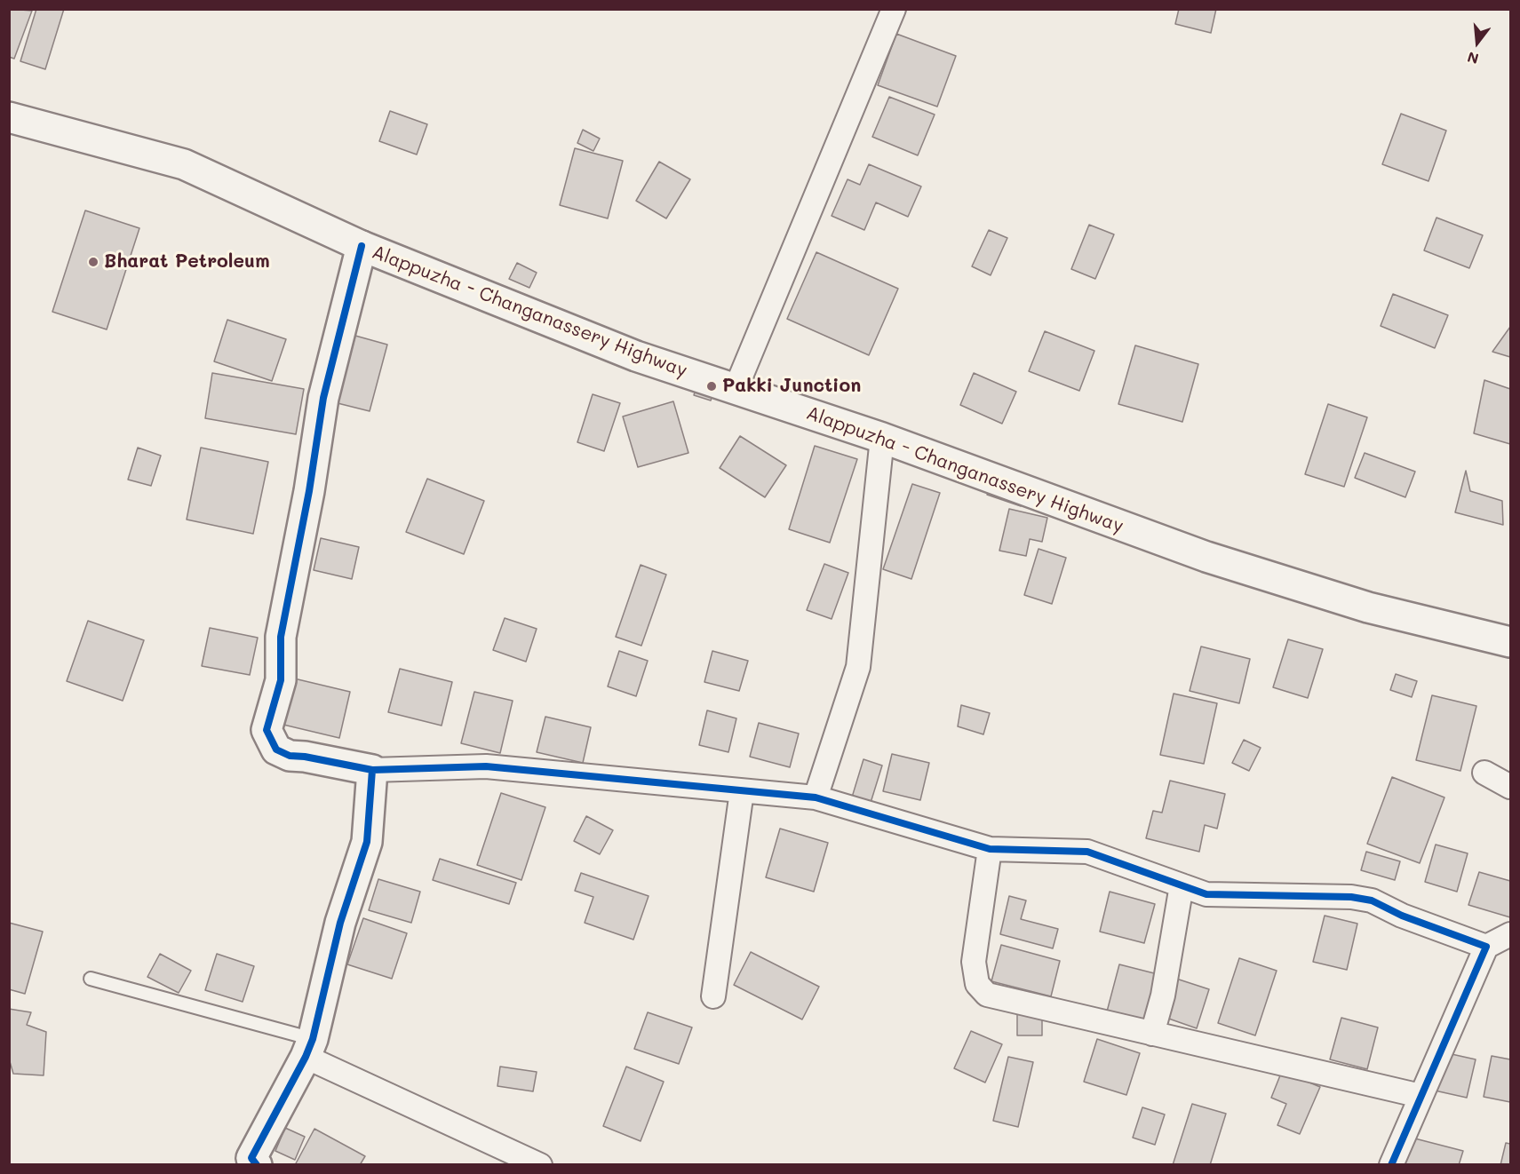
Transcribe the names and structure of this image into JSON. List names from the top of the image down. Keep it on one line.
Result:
{"streets":{"main road":["Alappuzha - Changanassery Highway"]},"places":["Bharat Petroleum","Pakki Junction"],"north":"bottom"}
